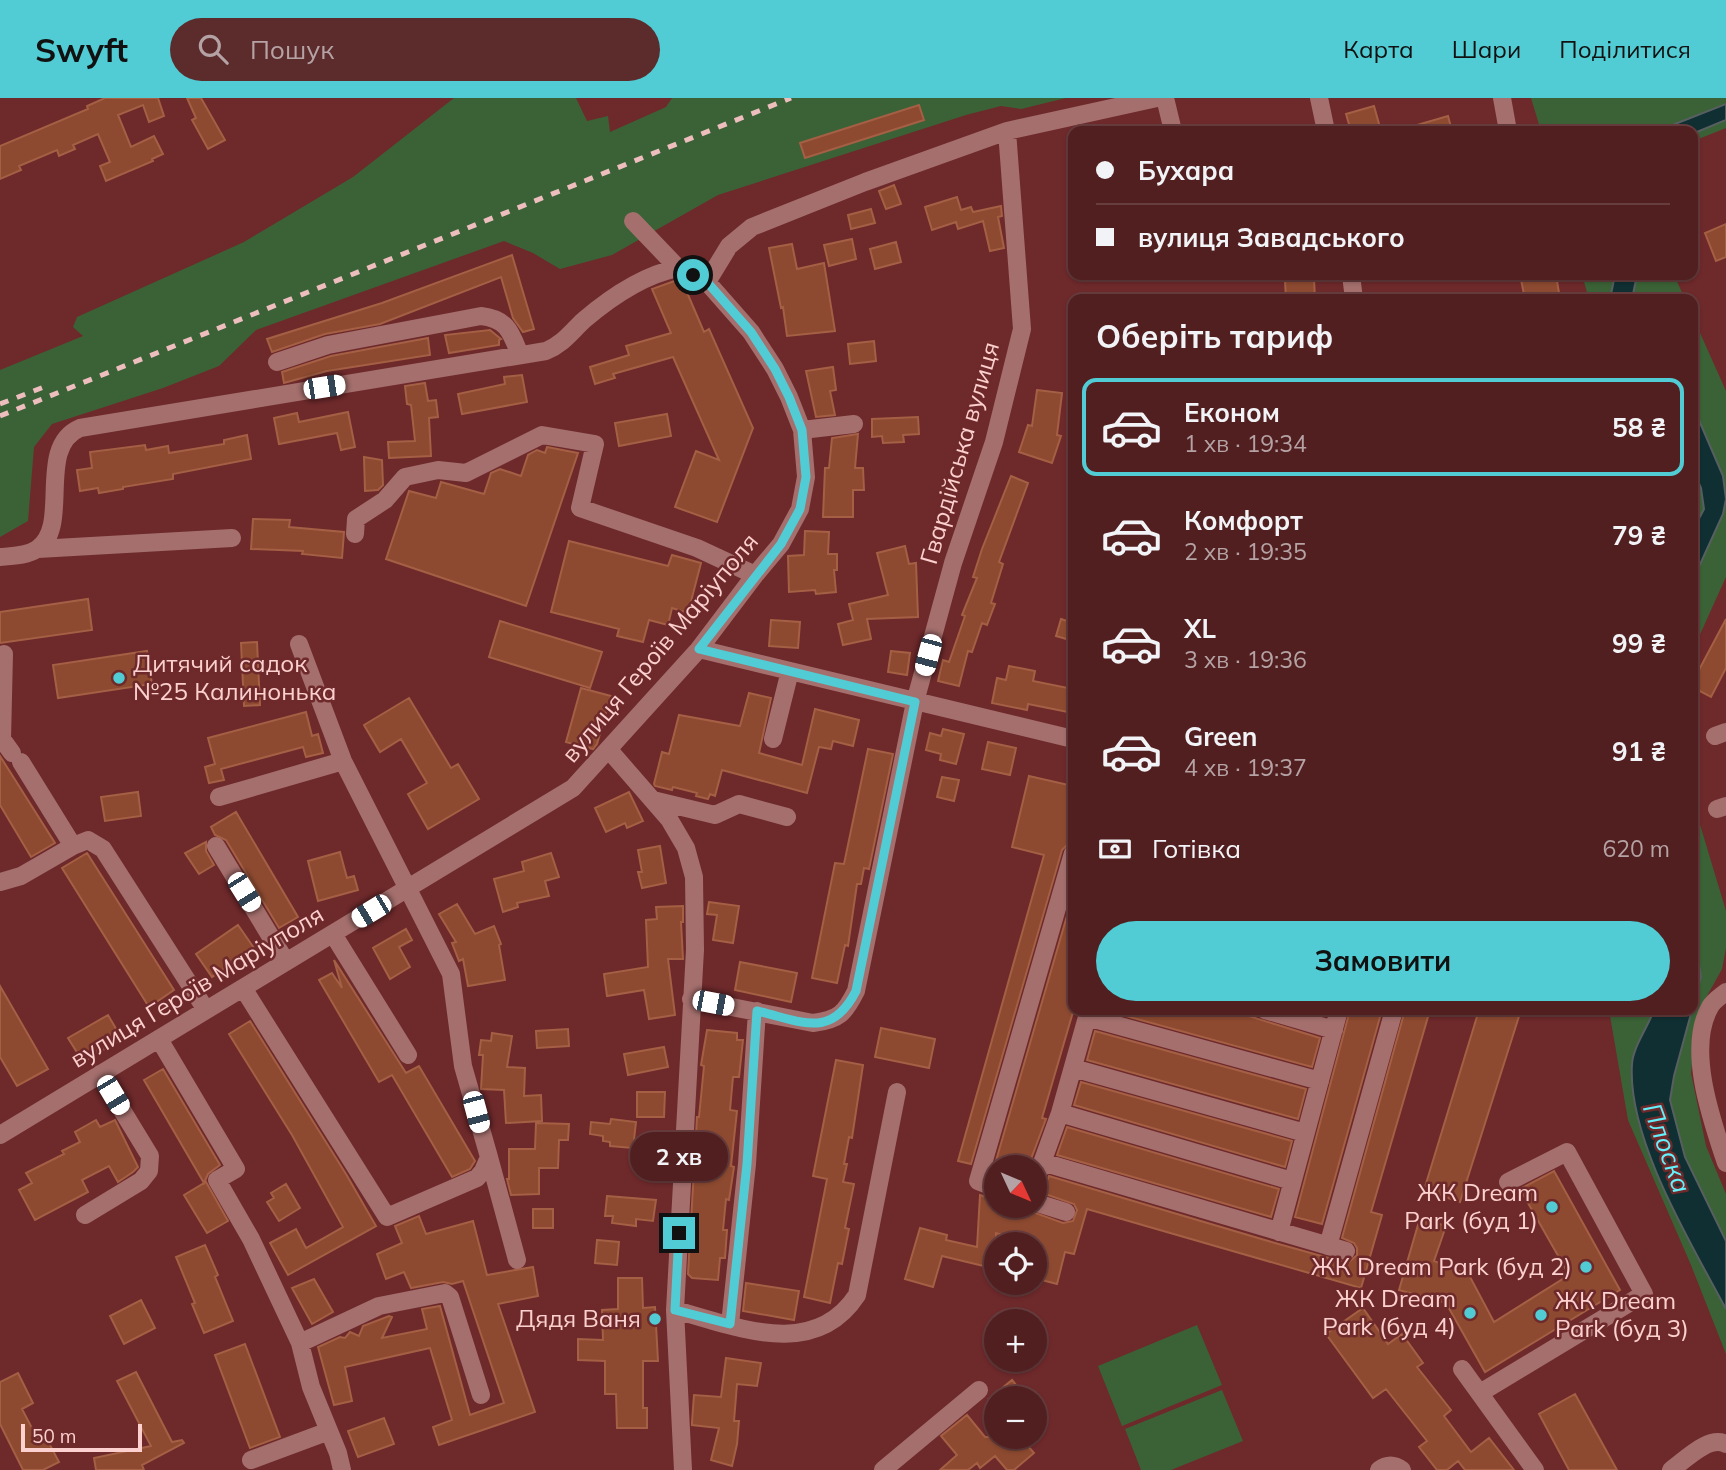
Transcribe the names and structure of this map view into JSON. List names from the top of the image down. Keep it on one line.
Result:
{"streets":{"street":["Гвардійська вулиця","вулиця Героїв Маріуполя"]},"water":["Плоска"],"places":["Дитячий садок №25 Калинонька","ЖК Dream Park (буд 1)","ЖК Dream Park (буд 2)","ЖК Dream Park (буд 4)","ЖК Dream Park (буд 3)","Дядя Ваня"],"scale_bar":"50 m","north":"bottom right","page":{"header":"Swyft","search":"Пошук","nav":["Карта","Шари","Поділитися"],"banner":["Бухара","вулиця Завадського"],"heading":"Оберіть тариф","list":[{"name":"Економ","note":"1 хв · 19:34","value":"58 ₴"},{"name":"Комфорт","note":"2 хв · 19:35","value":"79 ₴"},{"name":"XL","note":"3 хв · 19:36","value":"99 ₴"},{"name":"Green","note":"4 хв · 19:37","value":"91 ₴"}],"pay":["Готівка","620 m"],"buttons":"Замовити","bubble":"2 хв","map_buttons":["+","−"],"scale":"50 m"}}
